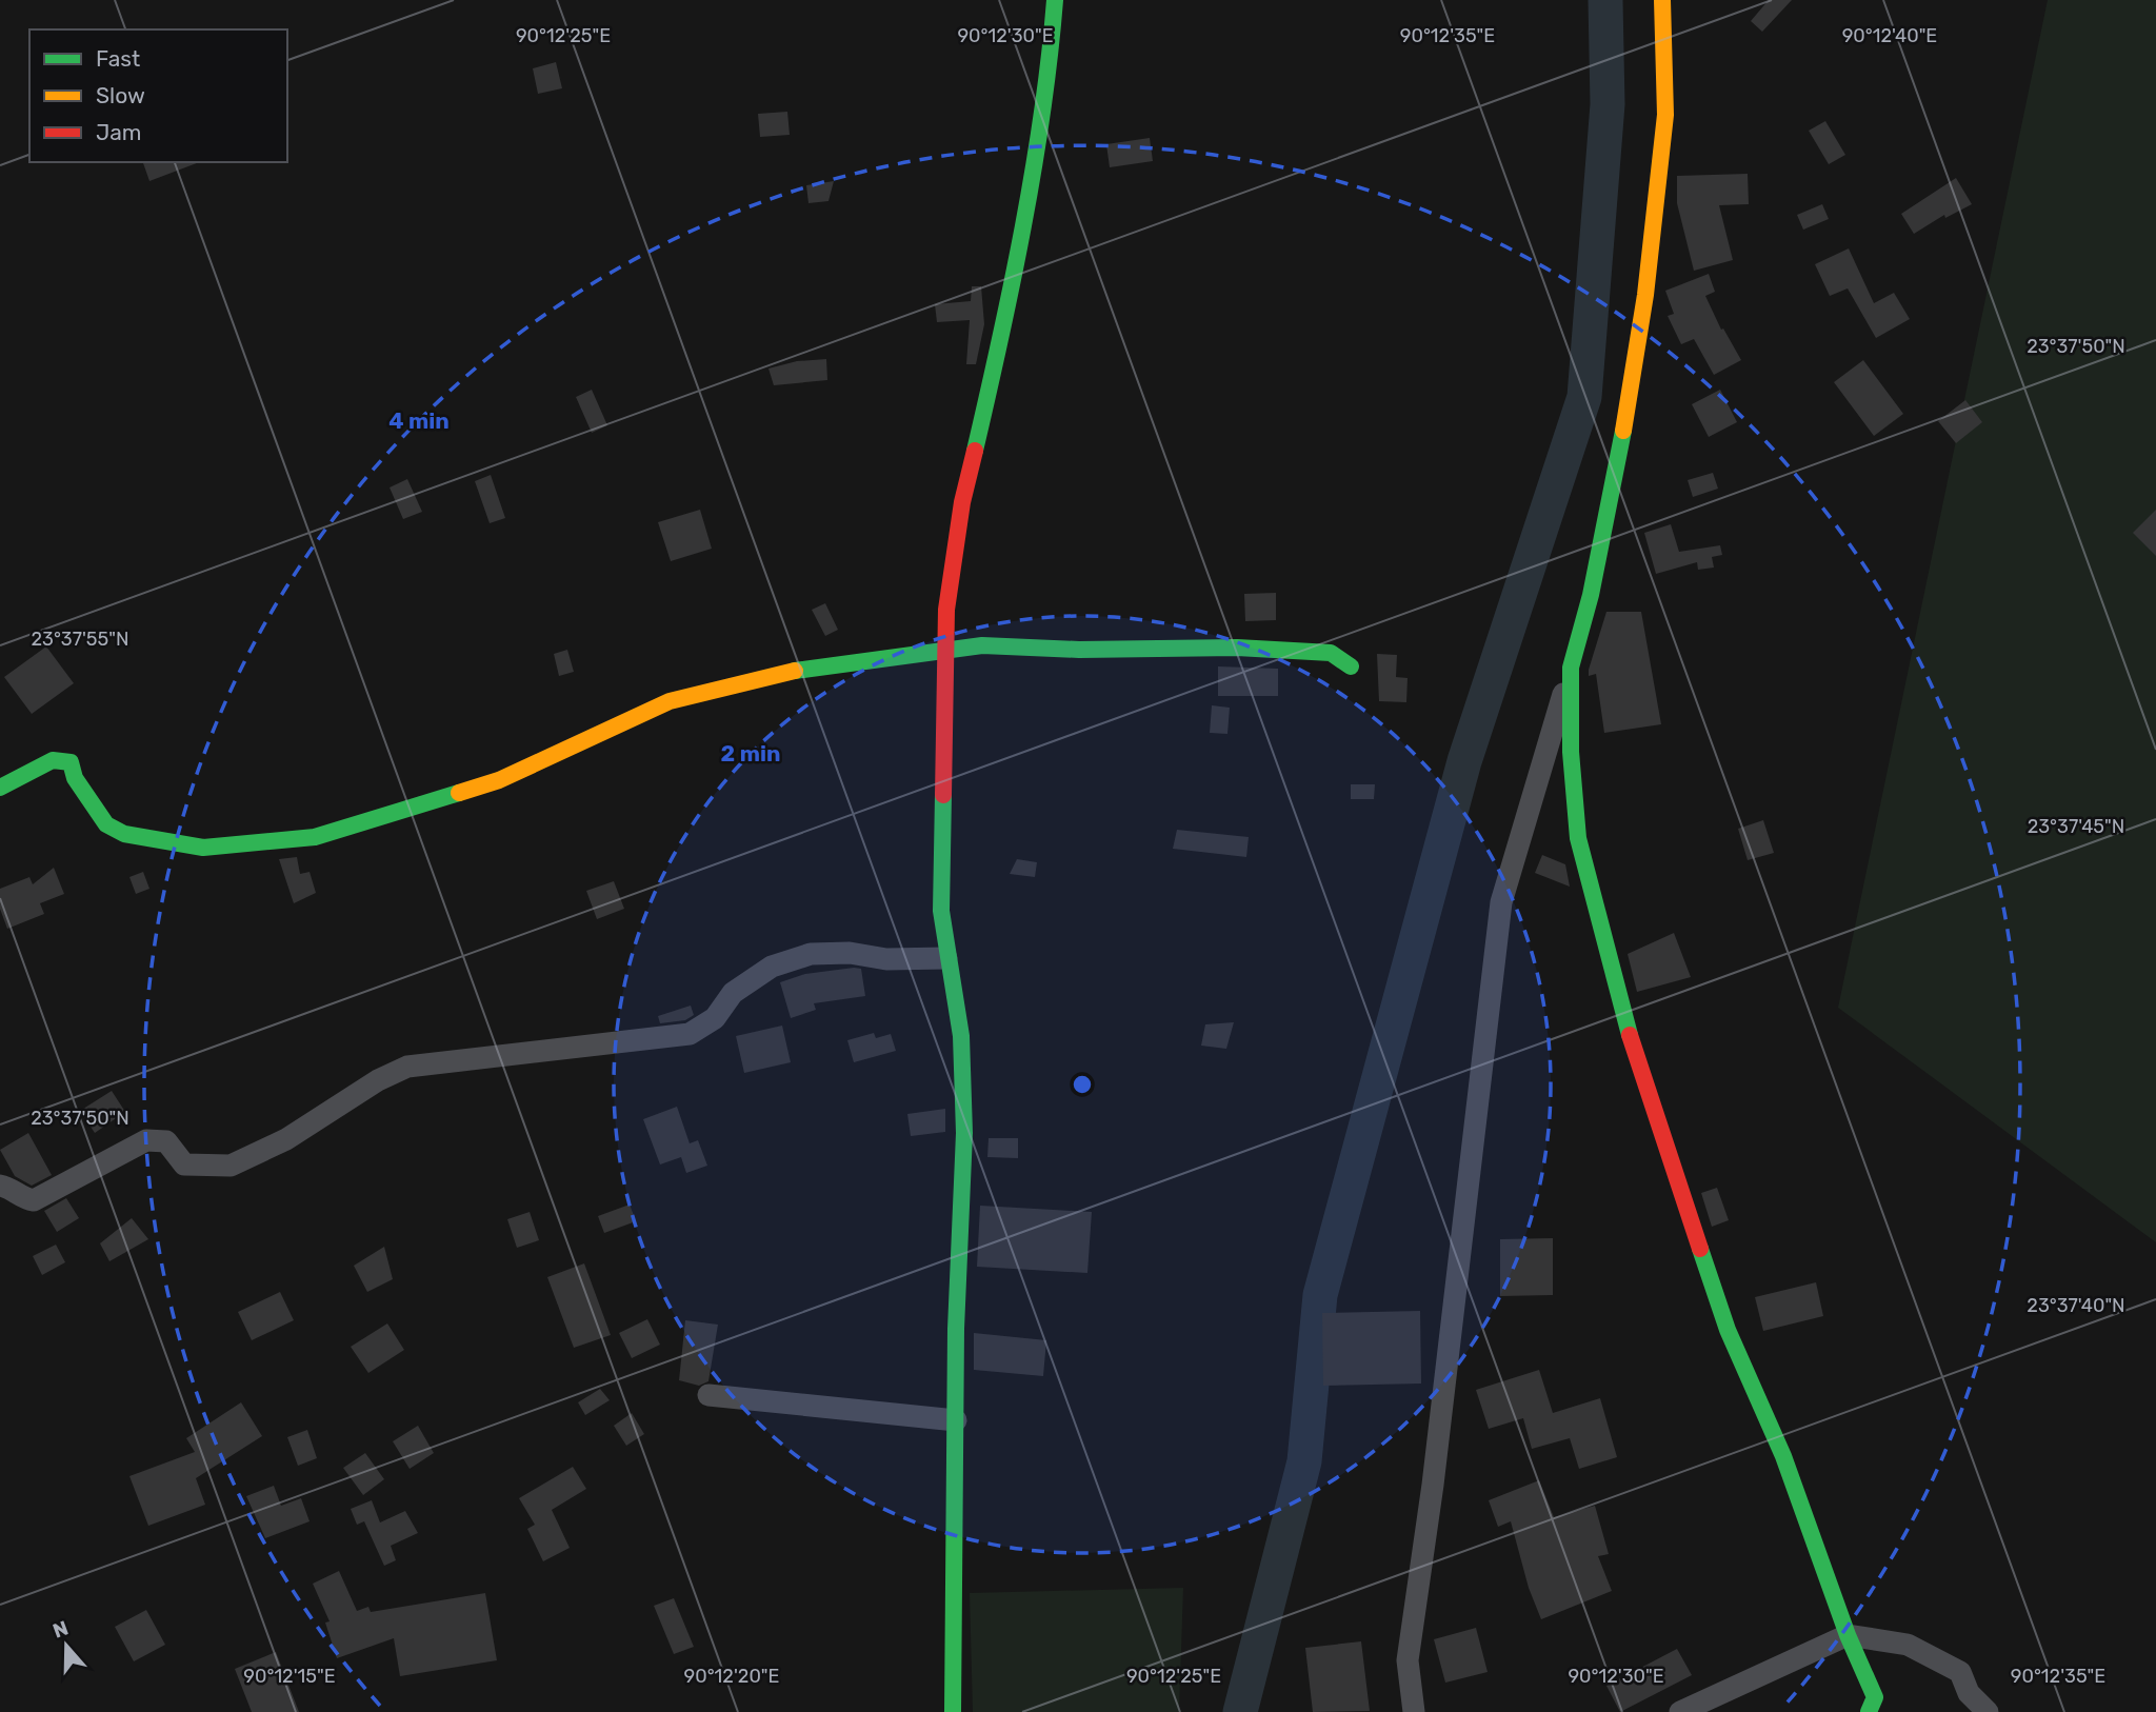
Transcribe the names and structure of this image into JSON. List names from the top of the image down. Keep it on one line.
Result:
{"legend":["Fast","Slow","Jam"],"north":"top","coordinates":["90°12'25\"E","90°12'30\"E","90°12'35\"E","90°12'40\"E","23°37'50\"N","23°37'55\"N","23°37'45\"N","23°37'40\"N","90°12'15\"E","90°12'20\"E"],"rings":["4 min","2 min"]}
